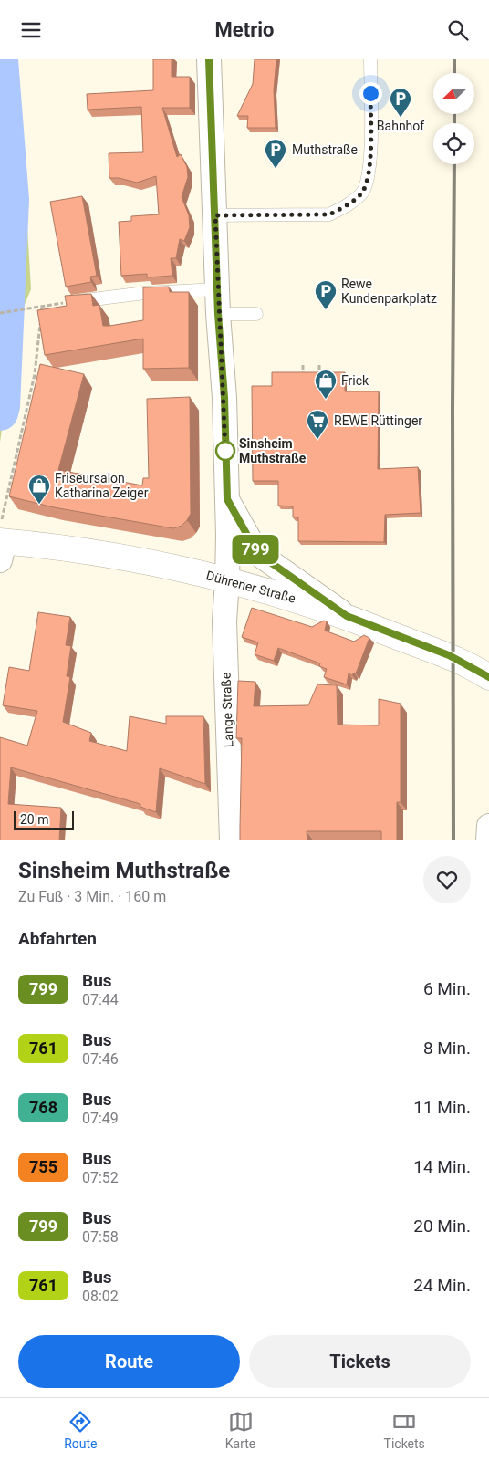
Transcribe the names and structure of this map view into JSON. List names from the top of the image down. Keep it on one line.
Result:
{"streets":{"main road":["Dührener Straße"],"street":["Lange Straße"]},"crossings":[["Dührener Straße","Lange Straße"]],"places":{"parking":["Bahnhof","Muthstraße","Rewe Kundenparkplatz"],"shop":["Frick","Friseursalon Katharina Zeiger"],"supermarket":["REWE Rüttinger"],"other":["Sinsheim Muthstraße"]},"lines":["bus line 799"],"scale_bar":"20 m","north":"bottom left","page":{"header":"Metrio","on_map":"799","scale":"20 m","heading":[["Sinsheim Muthstraße","Zu Fuß · 3 Min. · 160 m"],"Abfahrten"],"list":[{"mark":"799","name":"Bus","note":"07:44","value":"6 Min."},{"mark":"761","name":"Bus","note":"07:46","value":"8 Min."},{"mark":"768","name":"Bus","note":"07:49","value":"11 Min."},{"mark":"755","name":"Bus","note":"07:52","value":"14 Min."},{"mark":"799","name":"Bus","note":"07:58","value":"20 Min."},{"mark":"761","name":"Bus","note":"08:02","value":"24 Min."}],"buttons":["Route","Tickets"],"tabs":["Route","Karte","Tickets"]}}
